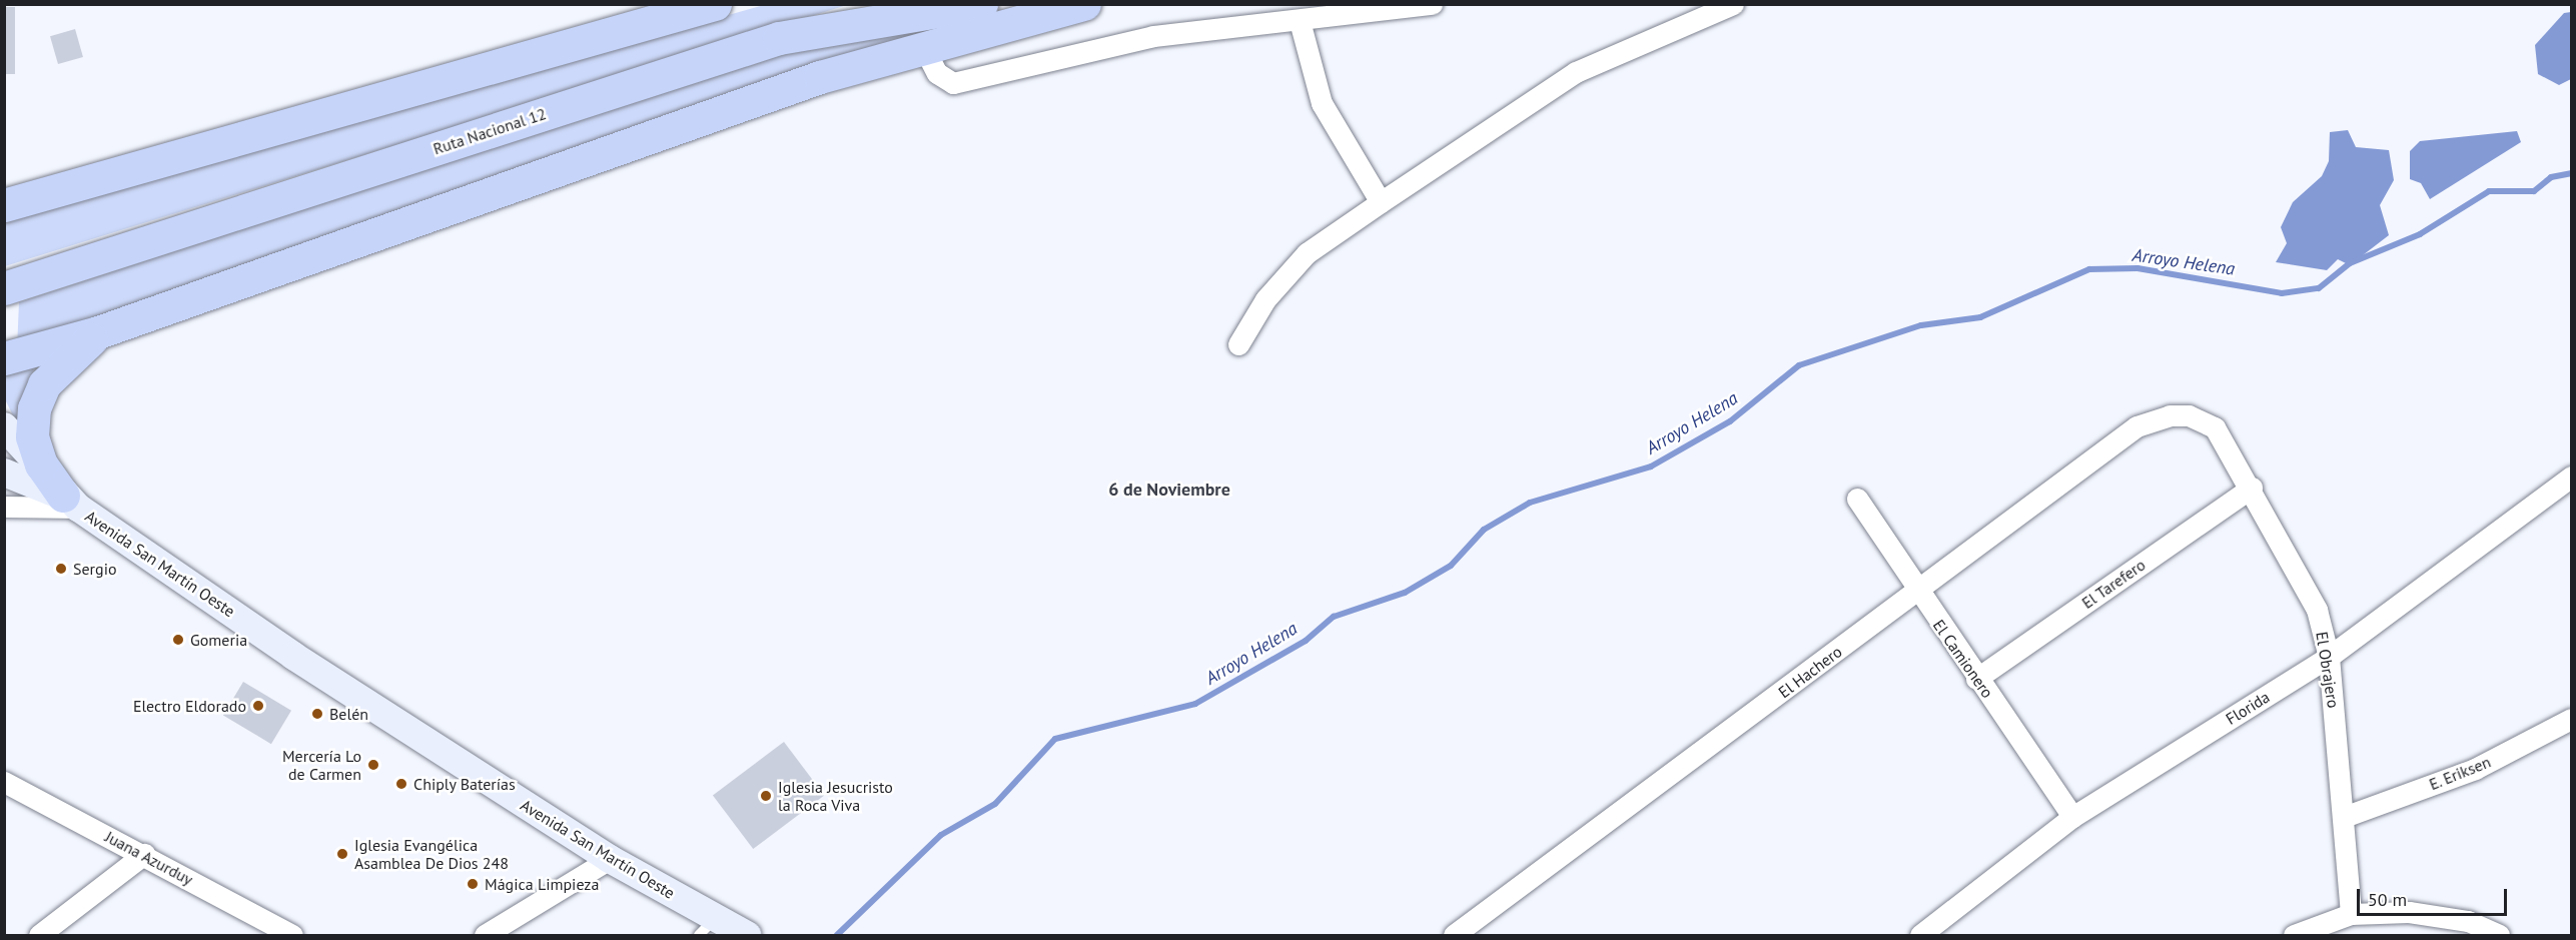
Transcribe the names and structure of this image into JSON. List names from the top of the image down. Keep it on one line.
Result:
{"streets":{"highway":["Ruta Nacional 12"],"main road":["Avenida San Martín Oeste"],"street":["El Tarefero","El Camionero","El Obrajero","El Hachero","Florida","E. Eriksen","Juana Azurduy"]},"crossings":[["El Tarefero","El Camionero"],["El Tarefero","El Obrajero"],["El Camionero","El Hachero"],["El Camionero","Florida"],["El Obrajero","El Hachero"],["El Obrajero","Florida"],["El Obrajero","E. Eriksen"]],"districts":["6 de Noviembre"],"water":["Arroyo Helena"],"places":["Sergio","Gomeria","Electro Eldorado","Belén","Mercería Lo de Carmen","Chiply Baterías","Iglesia Jesucristo la Roca Viva","Iglesia Evangélica Asamblea De Dios 248","Mágica Limpieza"],"scale_bar":"50 m"}
